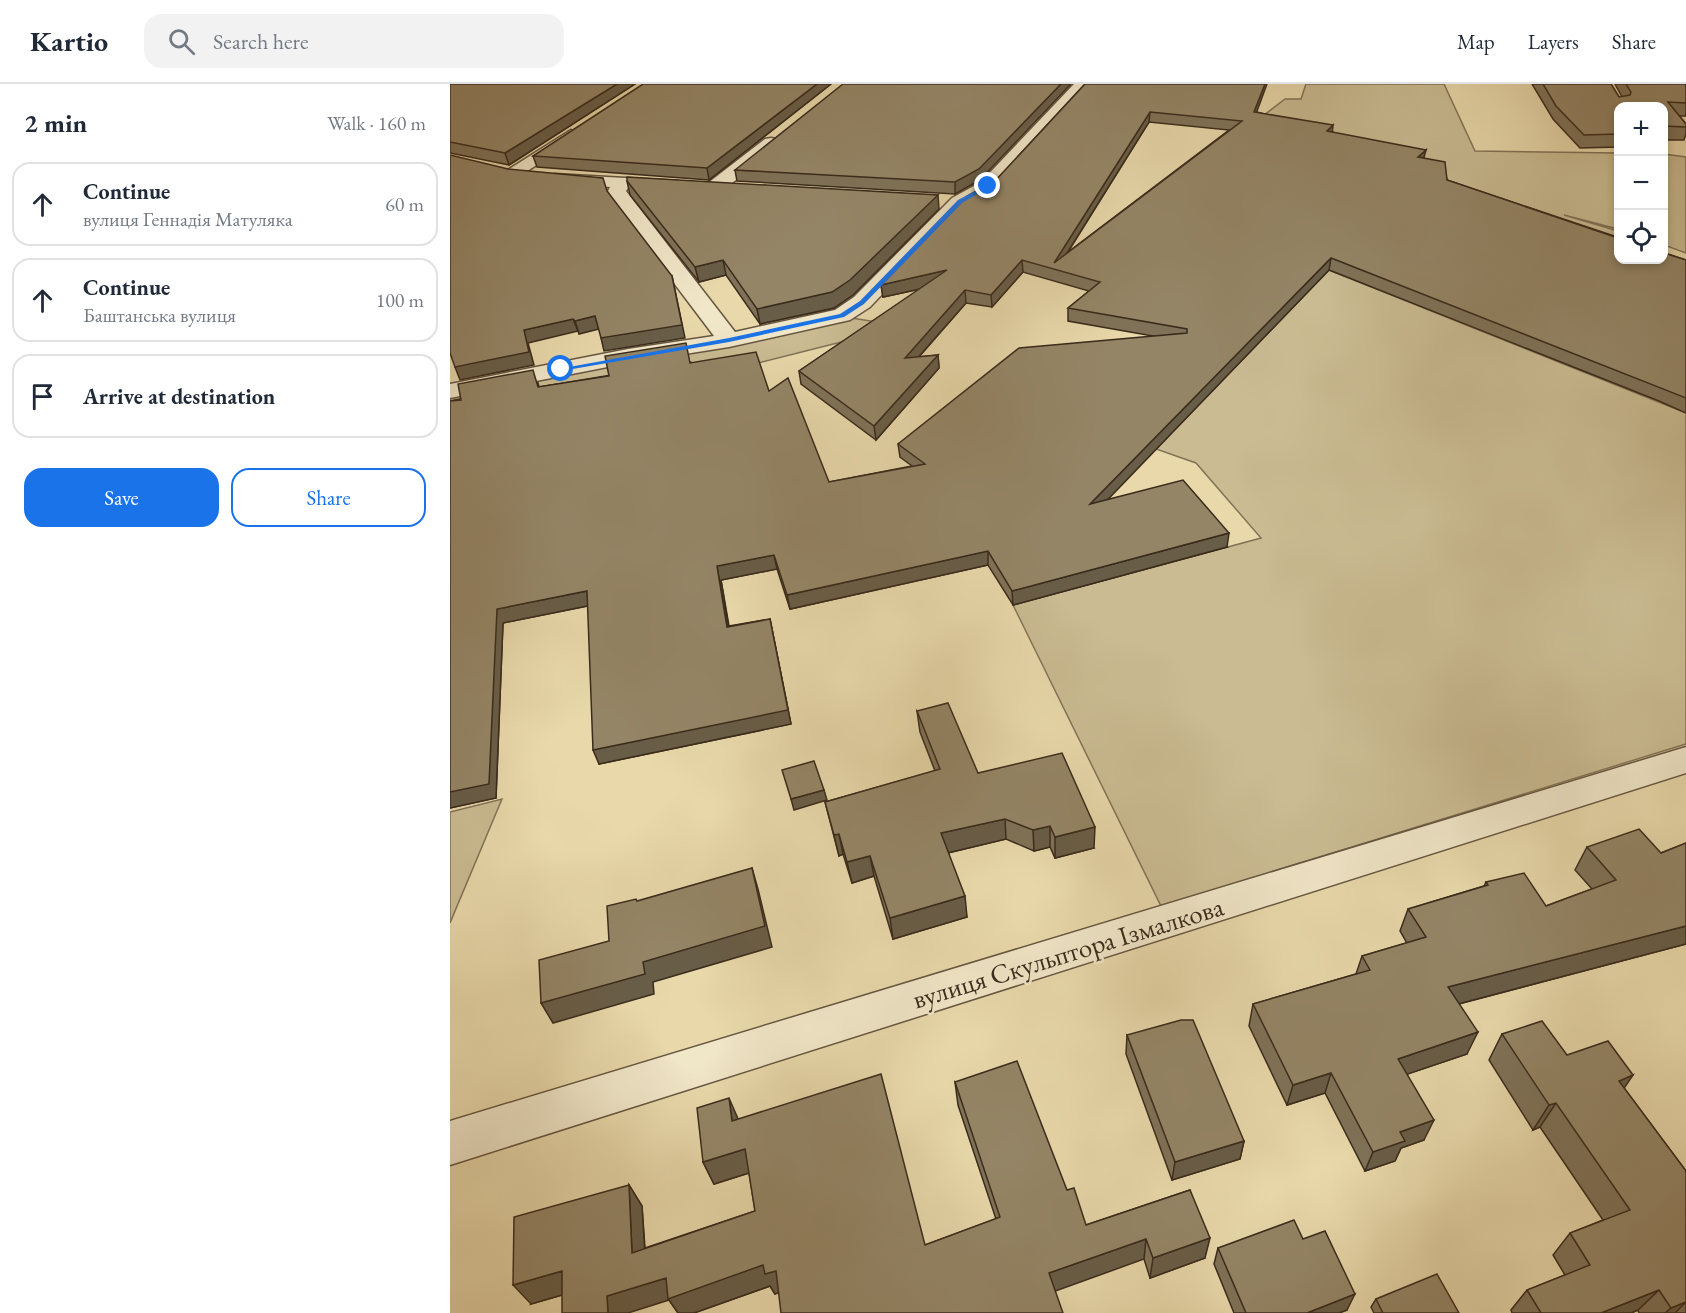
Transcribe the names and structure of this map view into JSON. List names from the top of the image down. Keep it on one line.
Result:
{"streets":{"street":["вулиця Скульптора Ізмалкова"]},"page":{"header":"Kartio","search":"Search here","nav":["Map","Layers","Share"],"heading":["2 min","Walk · 160 m"],"map_buttons":["+","−"],"list":[["Continue","вулиця Геннадія Матуляка","60 m"],["Continue","Баштанська вулиця","100 m"],"Arrive at destination"],"buttons":["Save","Share"]}}
